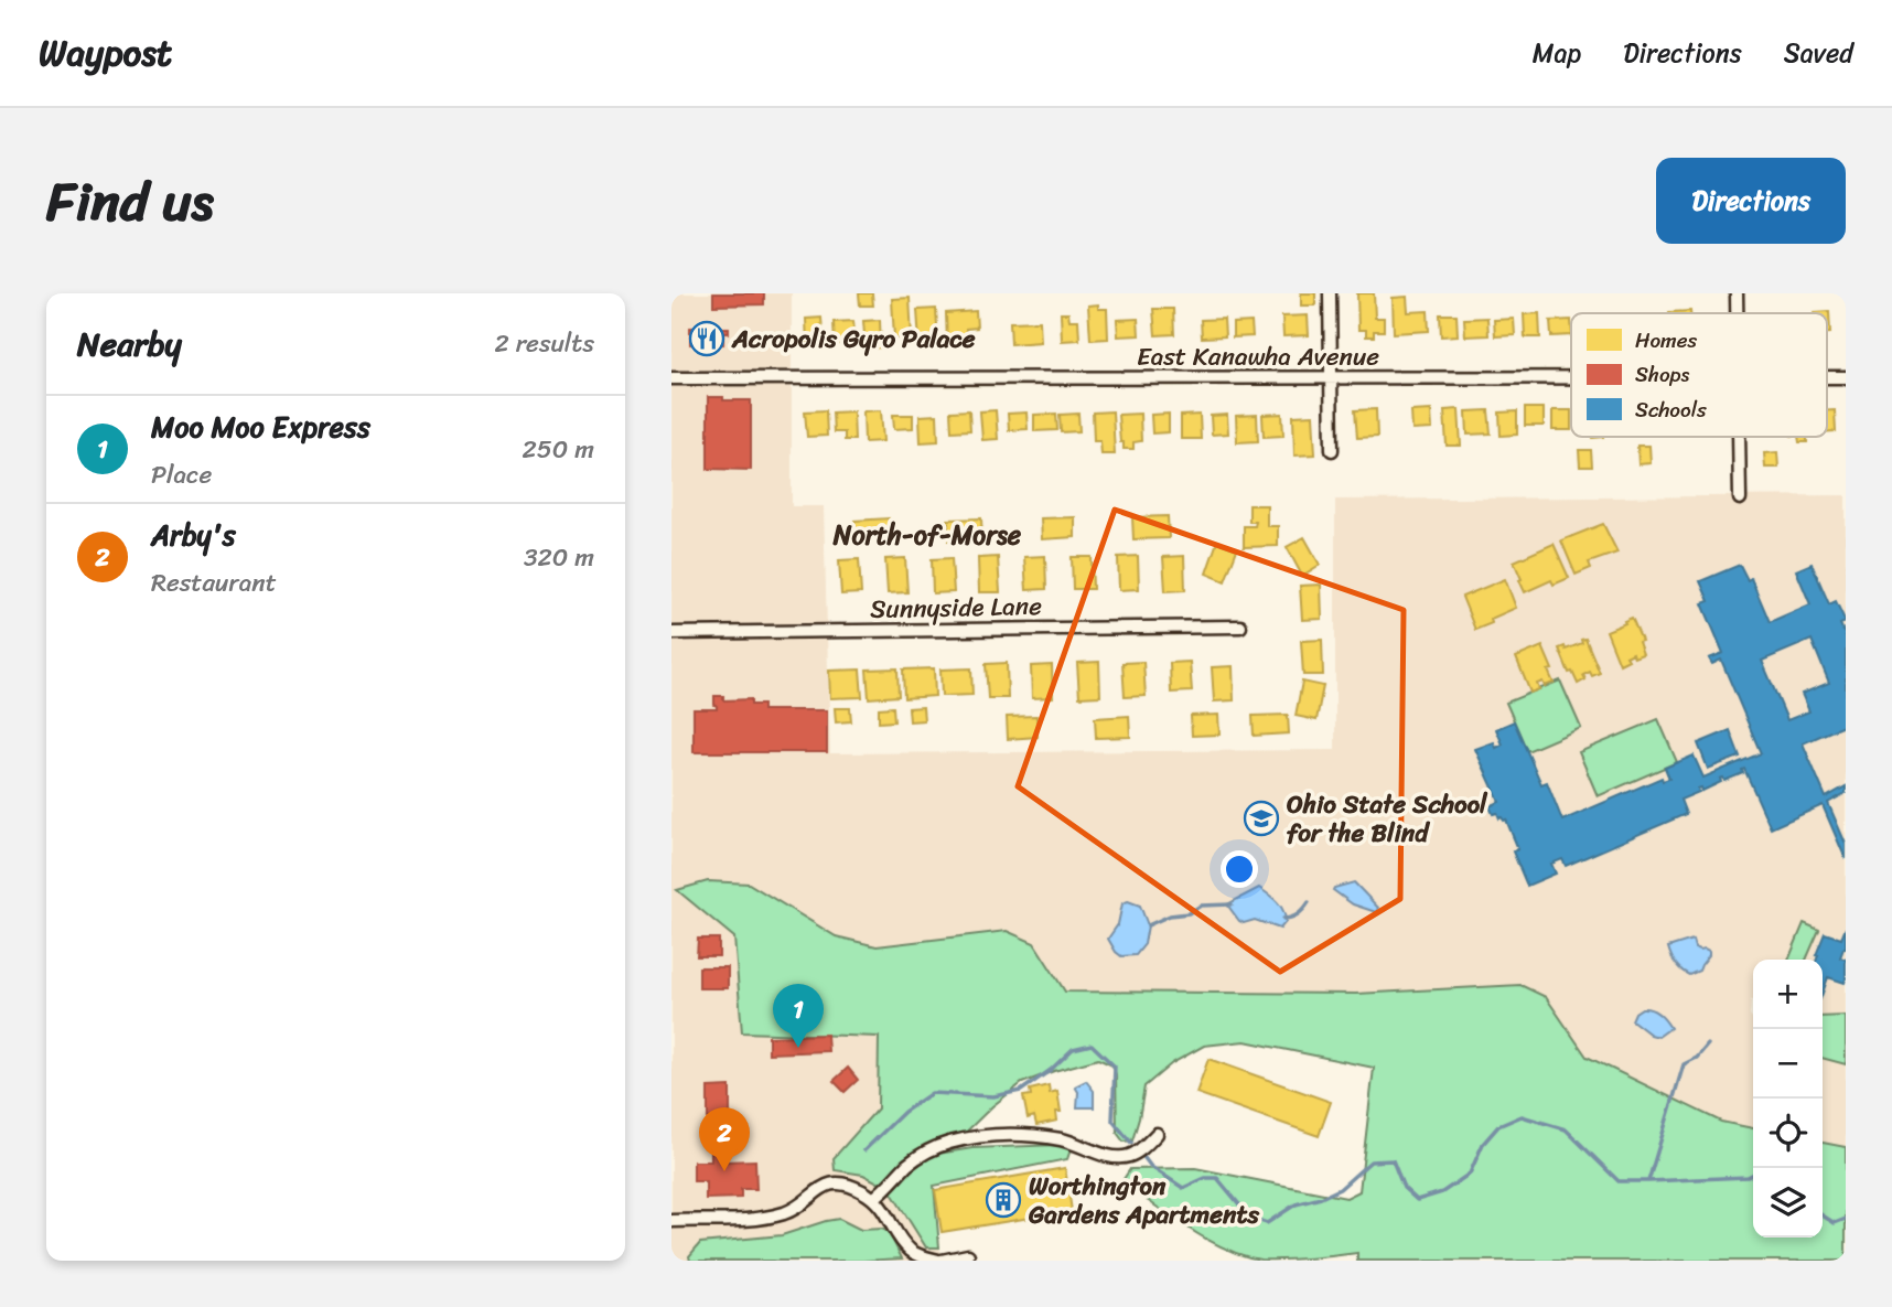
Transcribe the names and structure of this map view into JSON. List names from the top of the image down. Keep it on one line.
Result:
{"streets":{"street":["East Kanawha Avenue","Sunnyside Lane"]},"districts":["North-of-Morse"],"places":{"restaurant":["Acropolis Gyro Palace"],"school or university":["Ohio State School for the Blind"],"building":["Worthington Gardens Apartments"]},"legend":["Homes","Shops","Schools"],"page":{"header":"Waypost","nav":["Map","Directions","Saved"],"title":"Find us","buttons":"Directions","heading":["Nearby","2 results"],"list":[{"mark":"1","name":"Moo Moo Express","note":"Place","value":"250 m"},{"mark":"2","name":"Arby's","note":"Restaurant","value":"320 m"}],"map_buttons":["+","−"],"pins":["1","2"]}}
